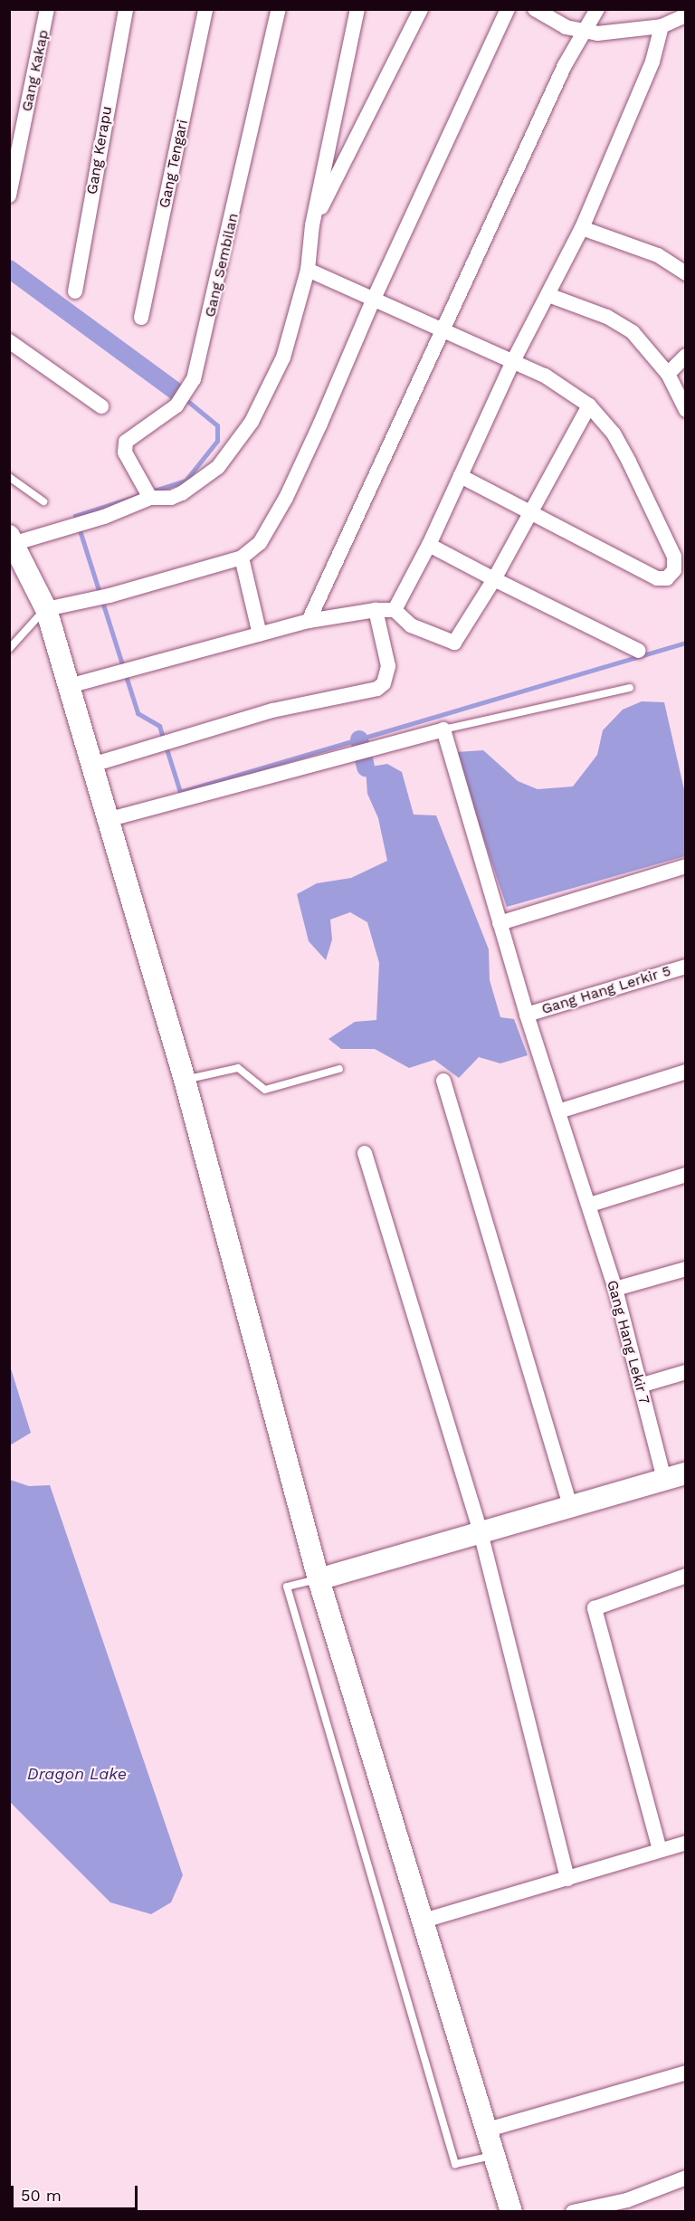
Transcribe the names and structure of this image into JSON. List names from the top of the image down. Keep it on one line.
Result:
{"streets":{"street":["Gang Kakap","Gang Kerapu","Gang Tengari","Gang Sembilan","Gang Hang Lerkir 5","Gang Hang Lekir 7"]},"crossings":[["Gang Hang Lerkir 5","Gang Hang Lekir 7"]],"water":["Dragon Lake"],"scale_bar":"50 m"}
